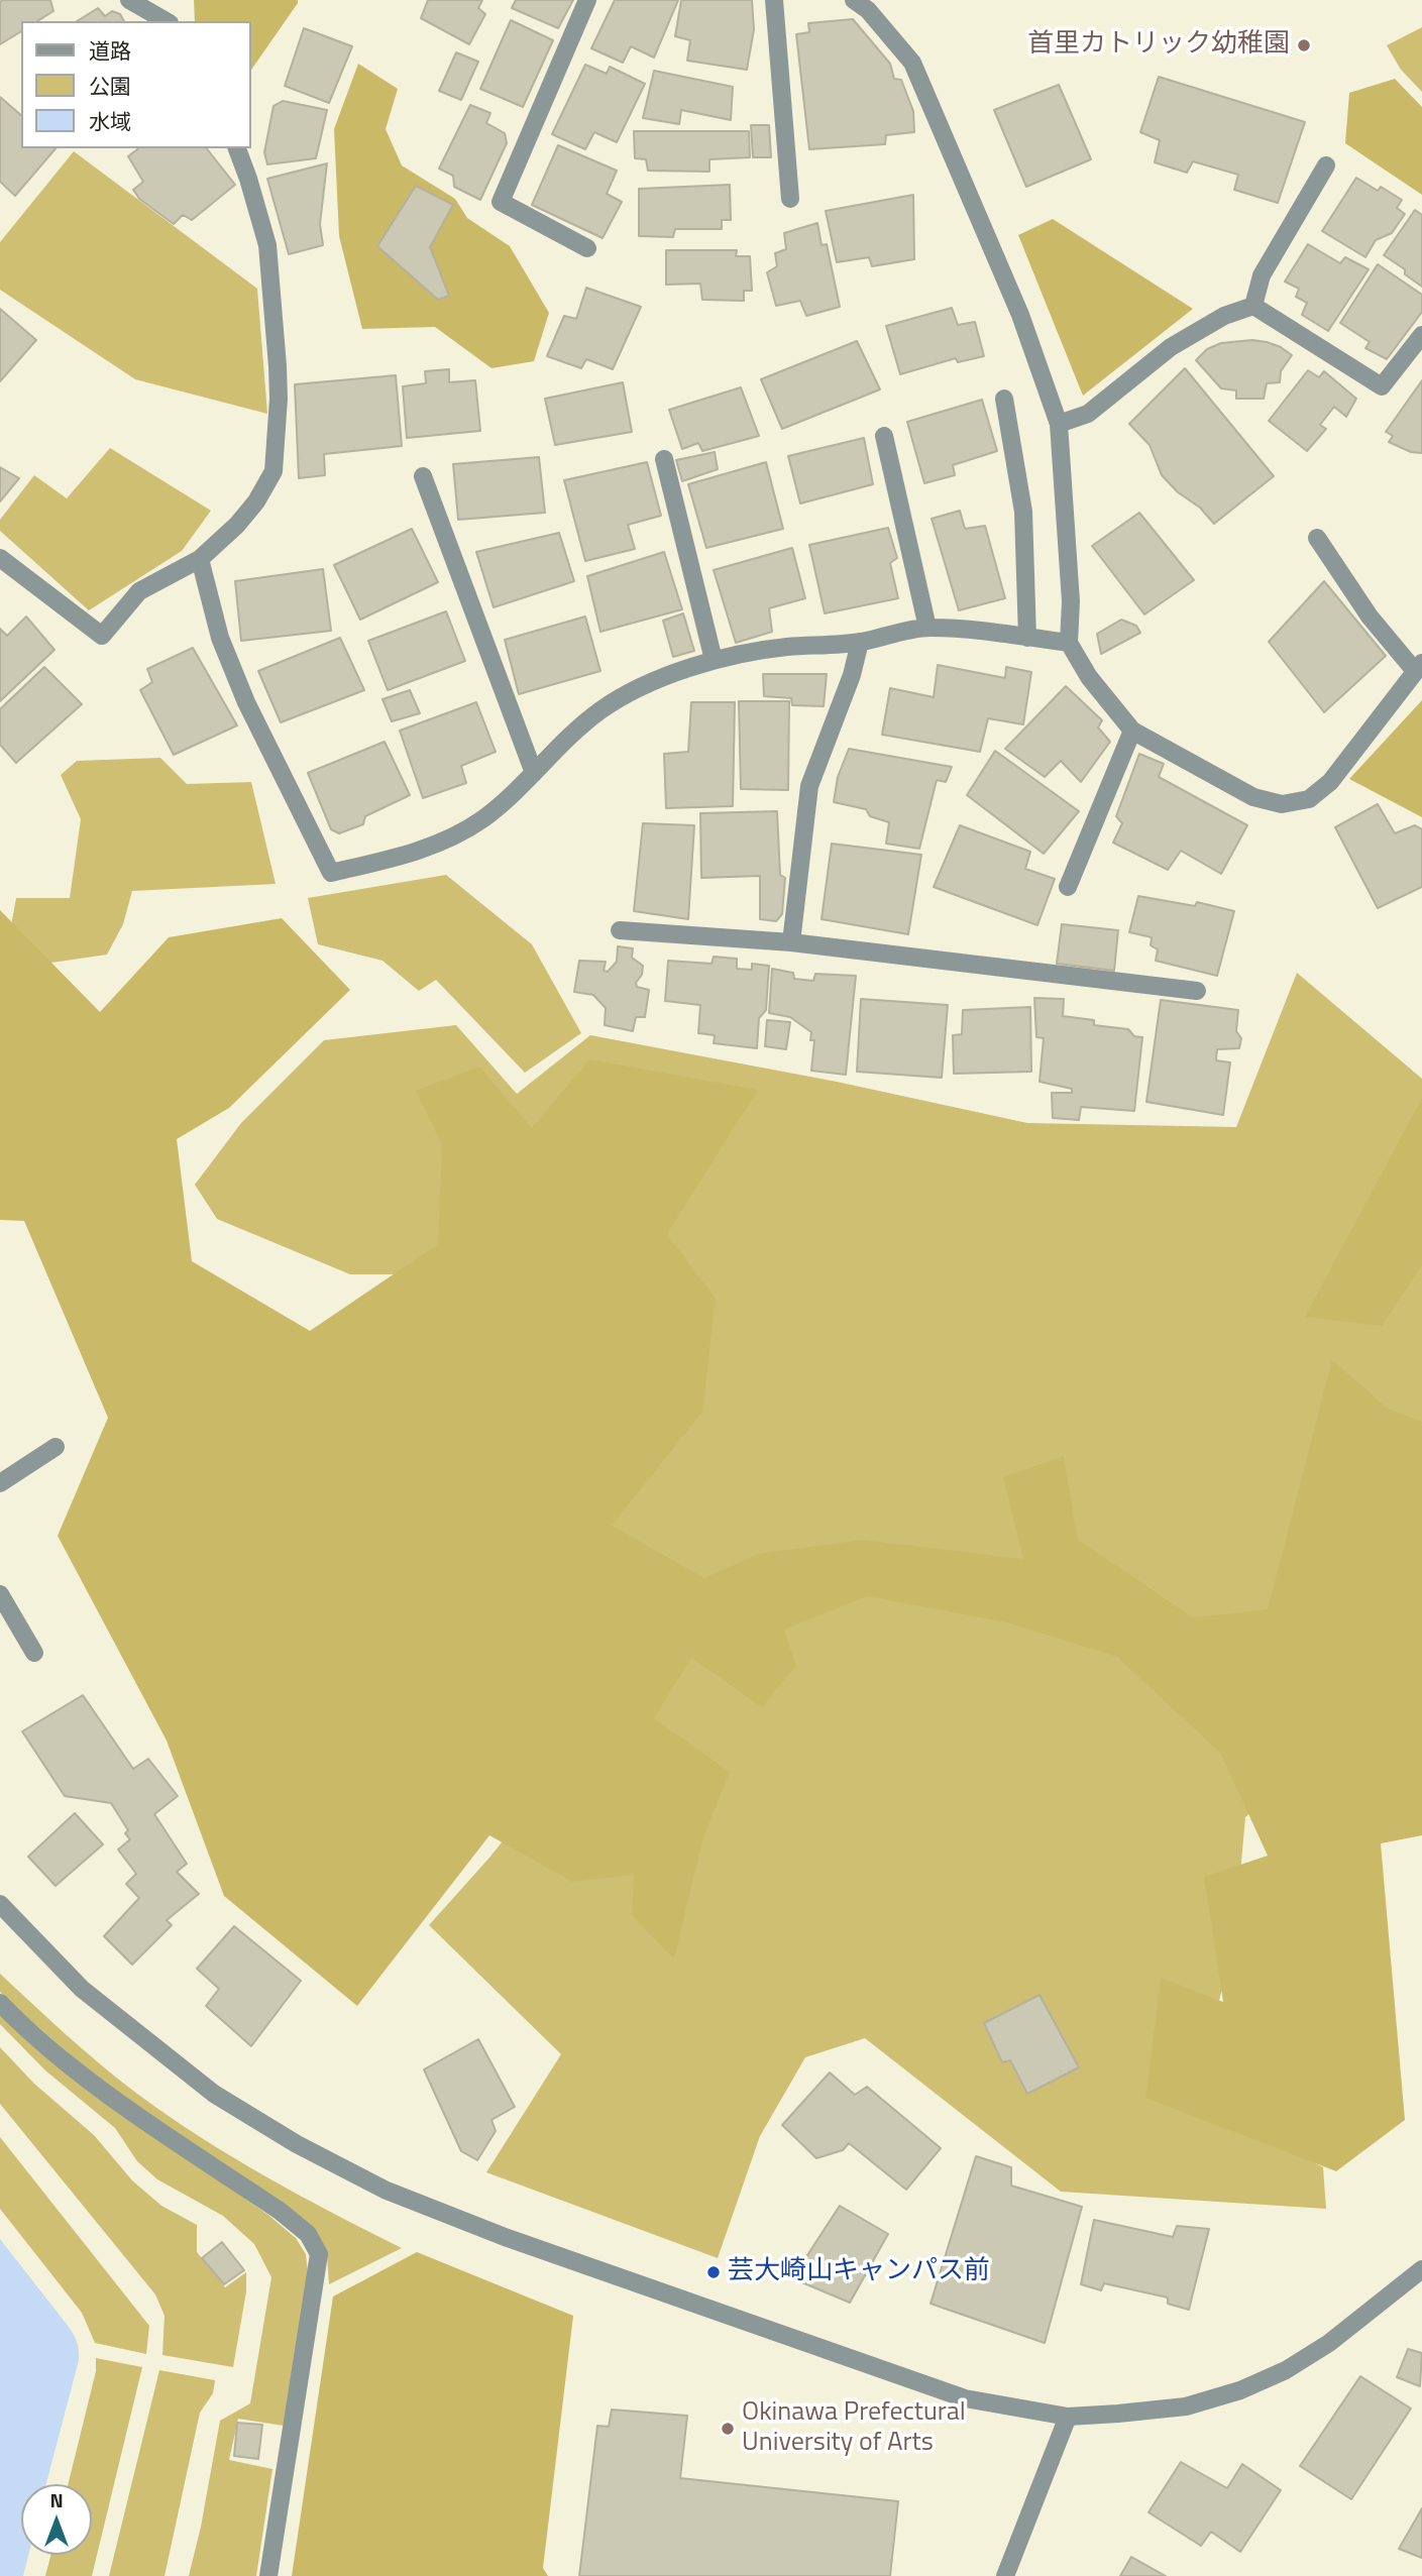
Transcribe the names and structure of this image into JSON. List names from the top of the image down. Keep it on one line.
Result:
{"places":["首里カトリック幼稚園","芸大崎山キャンパス前","Okinawa Prefectural University of Arts"],"legend":["道路","公園","水域"],"north":"top"}
